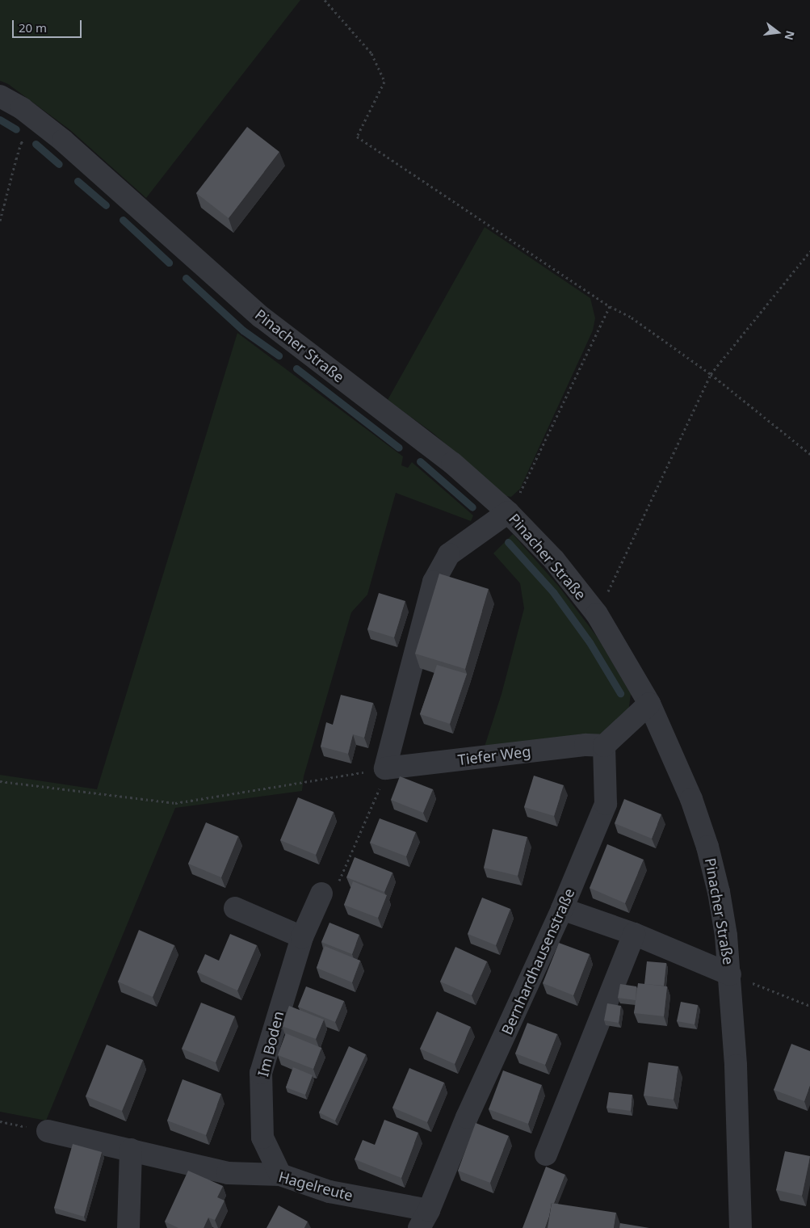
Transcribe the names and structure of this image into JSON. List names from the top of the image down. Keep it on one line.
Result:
{"streets":{"street":["Pinacher Straße","Tiefer Weg","Bernhardhausenstraße","Im Boden","Hagelreute"]},"crossings":[["Tiefer Weg","Bernhardhausenstraße"],["Bernhardhausenstraße","Hagelreute"],["Im Boden","Hagelreute"]],"scale_bar":"20 m","north":"right"}
